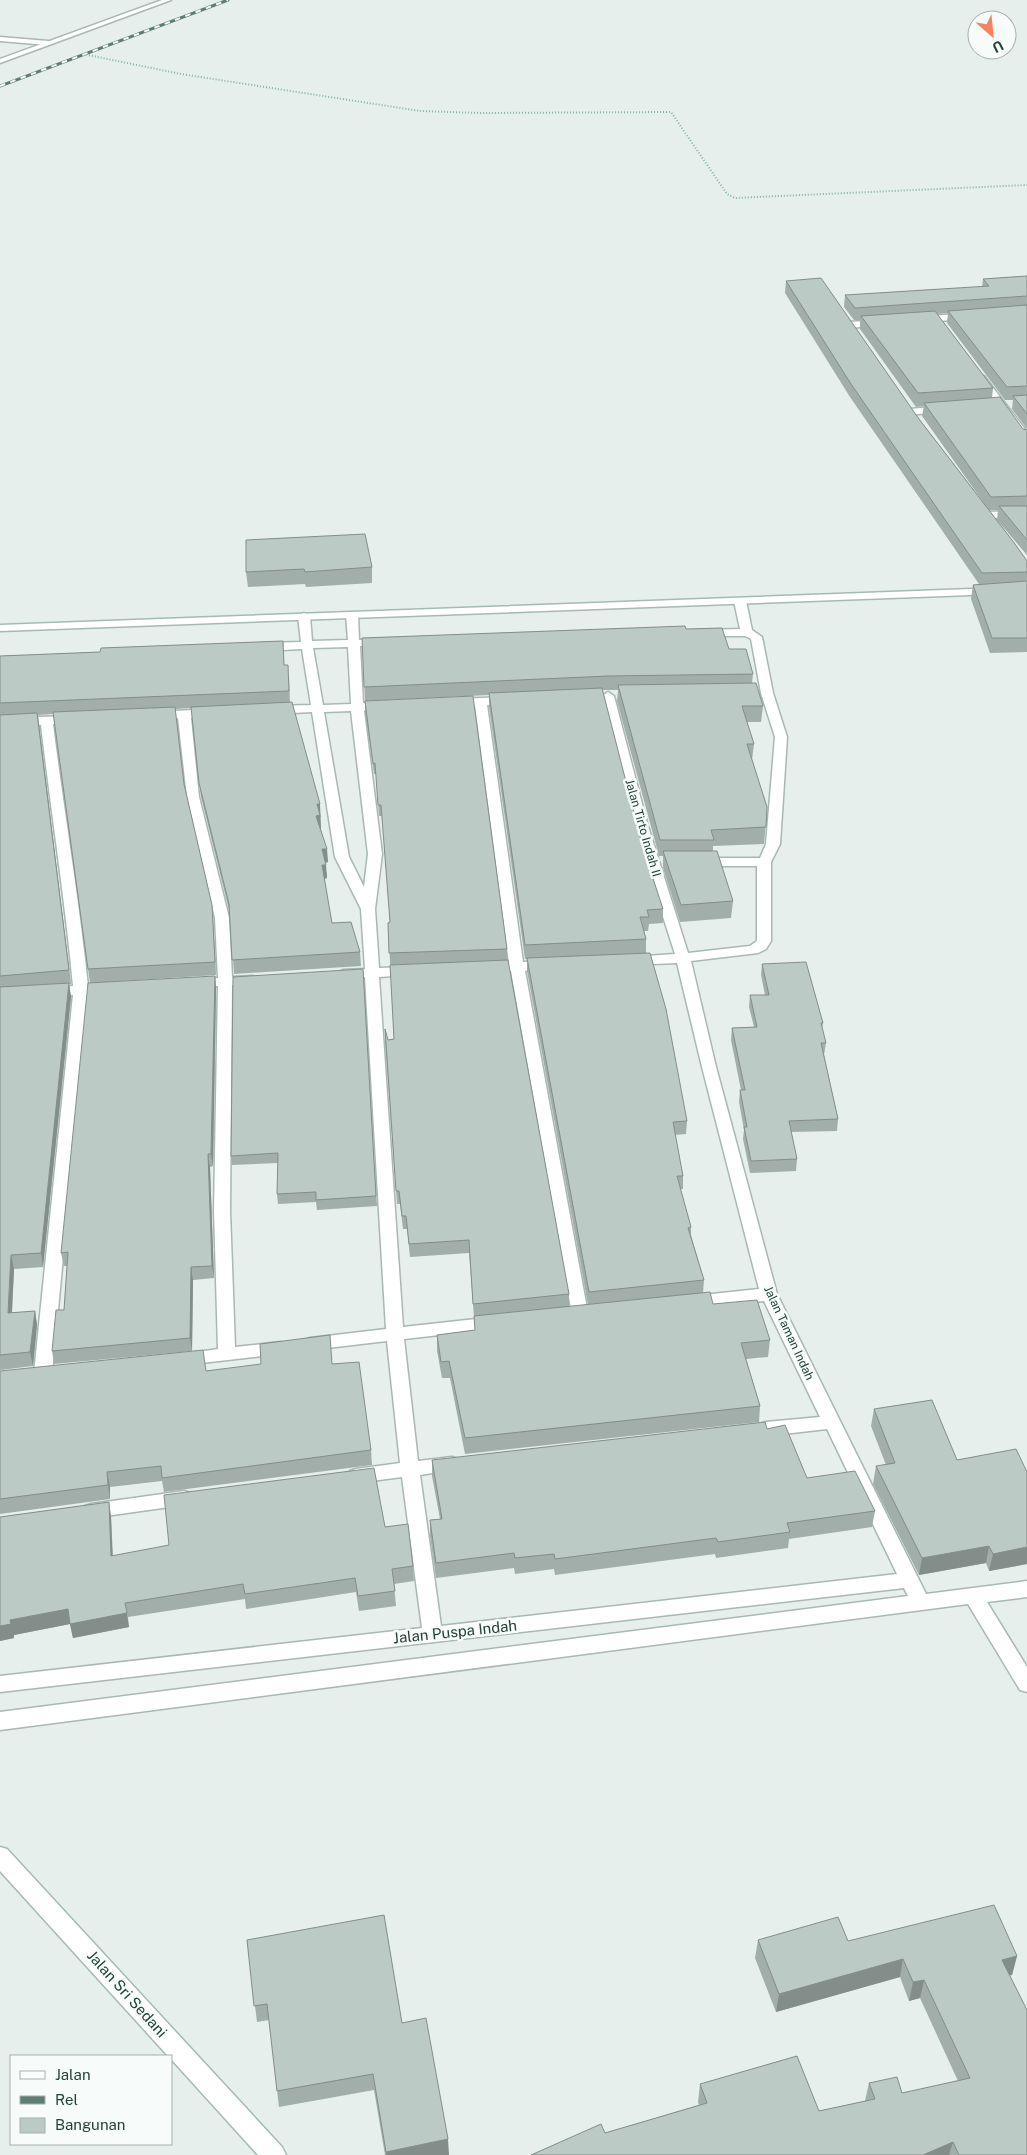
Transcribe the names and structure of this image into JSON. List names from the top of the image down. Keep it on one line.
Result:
{"streets":{"street":["Jalan Tirto Indah II","Jalan Taman Indah","Jalan Puspa Indah","Jalan Sri Sedani"]},"crossings":[["Jalan Tirto Indah II","Jalan Taman Indah"],["Jalan Taman Indah","Jalan Puspa Indah"]],"legend":["Jalan","Rel","Bangunan"],"north":"bottom right"}
